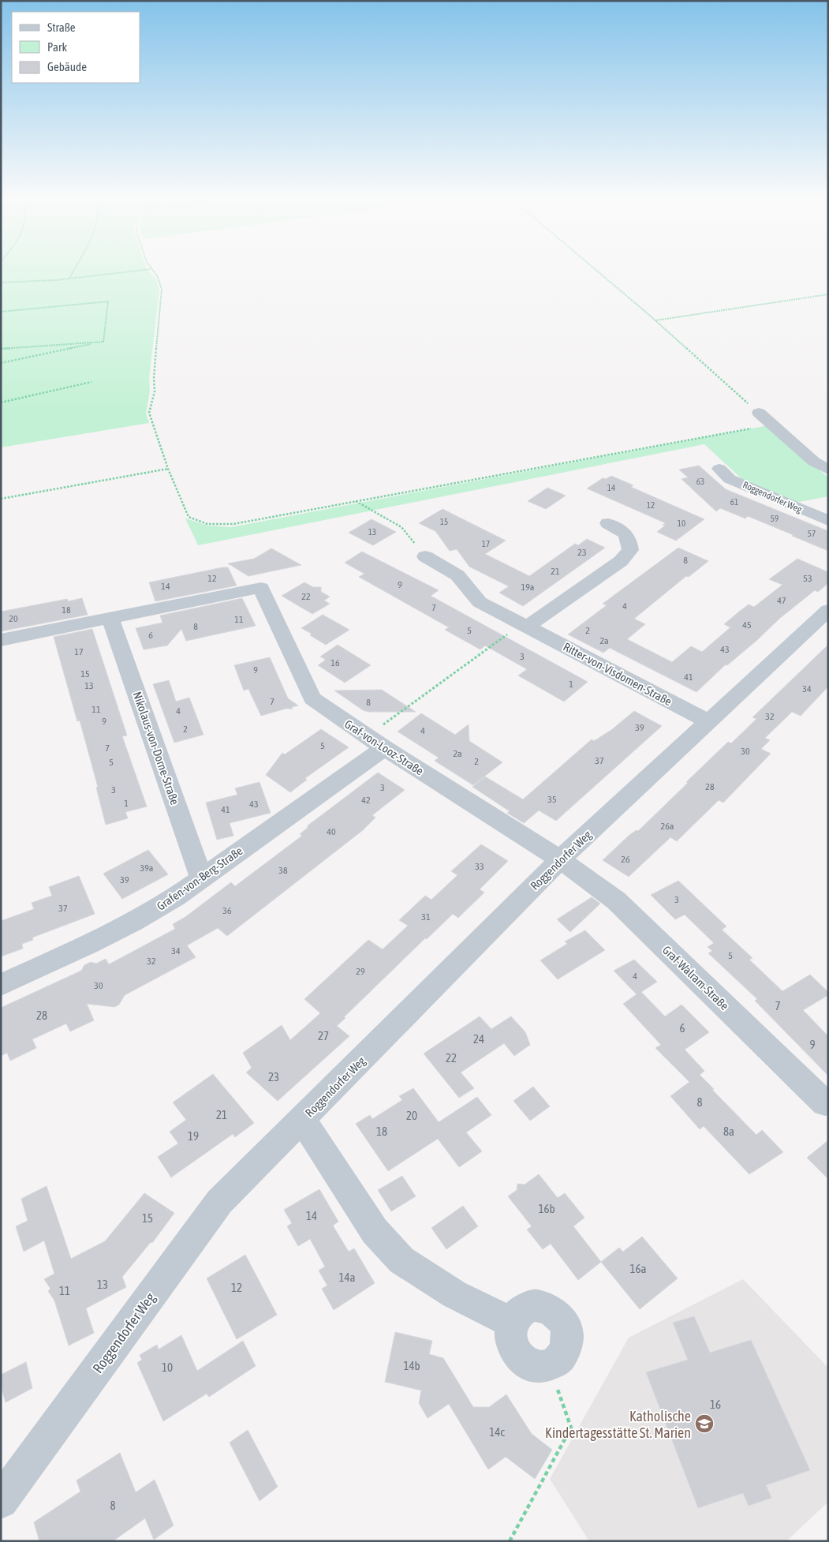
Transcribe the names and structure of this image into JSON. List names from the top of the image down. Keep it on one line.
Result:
{"streets":{"street":["Roggendorfer Weg","Ritter-von-Visdomen-Straße","Graf-von-Looz-Straße","Nikolaus-von-Dorne-Straße","Grafen-von-Berg-Straße","Graf-Walram-Straße"]},"crossings":[["Roggendorfer Weg","Ritter-von-Visdomen-Straße"],["Roggendorfer Weg","Graf-von-Looz-Straße"],["Roggendorfer Weg","Graf-Walram-Straße"],["Graf-von-Looz-Straße","Nikolaus-von-Dorne-Straße"],["Graf-von-Looz-Straße","Grafen-von-Berg-Straße"],["Graf-von-Looz-Straße","Graf-Walram-Straße"],["Nikolaus-von-Dorne-Straße","Grafen-von-Berg-Straße"]],"places":{"school or university":["Katholische Kindertagesstätte St. Marien"]},"house_numbers":["63","14","61","12","59","15","10","13","57","17","23","8","21","12","53","9","14","19a","22","47","4","7","18","20","11","45","8","5","2","6","2a","43","17","3","16","9","15","41","1","13","34","7","8","11","4","32","9","39","2","4","5","7","30","2a","37","2","5","28","3","3","35","42","1","43","41","26a","40","26","33","39a","38","39","3","37","36","31","34","5","32","29","4","30","7","28","6","27","24","9","22","23","8","21","20","18","8a","19","16b","14","15","16a","14a","13","12","11","14b","10","16","14c","8"],"legend":["Straße","Park","Gebäude"]}
